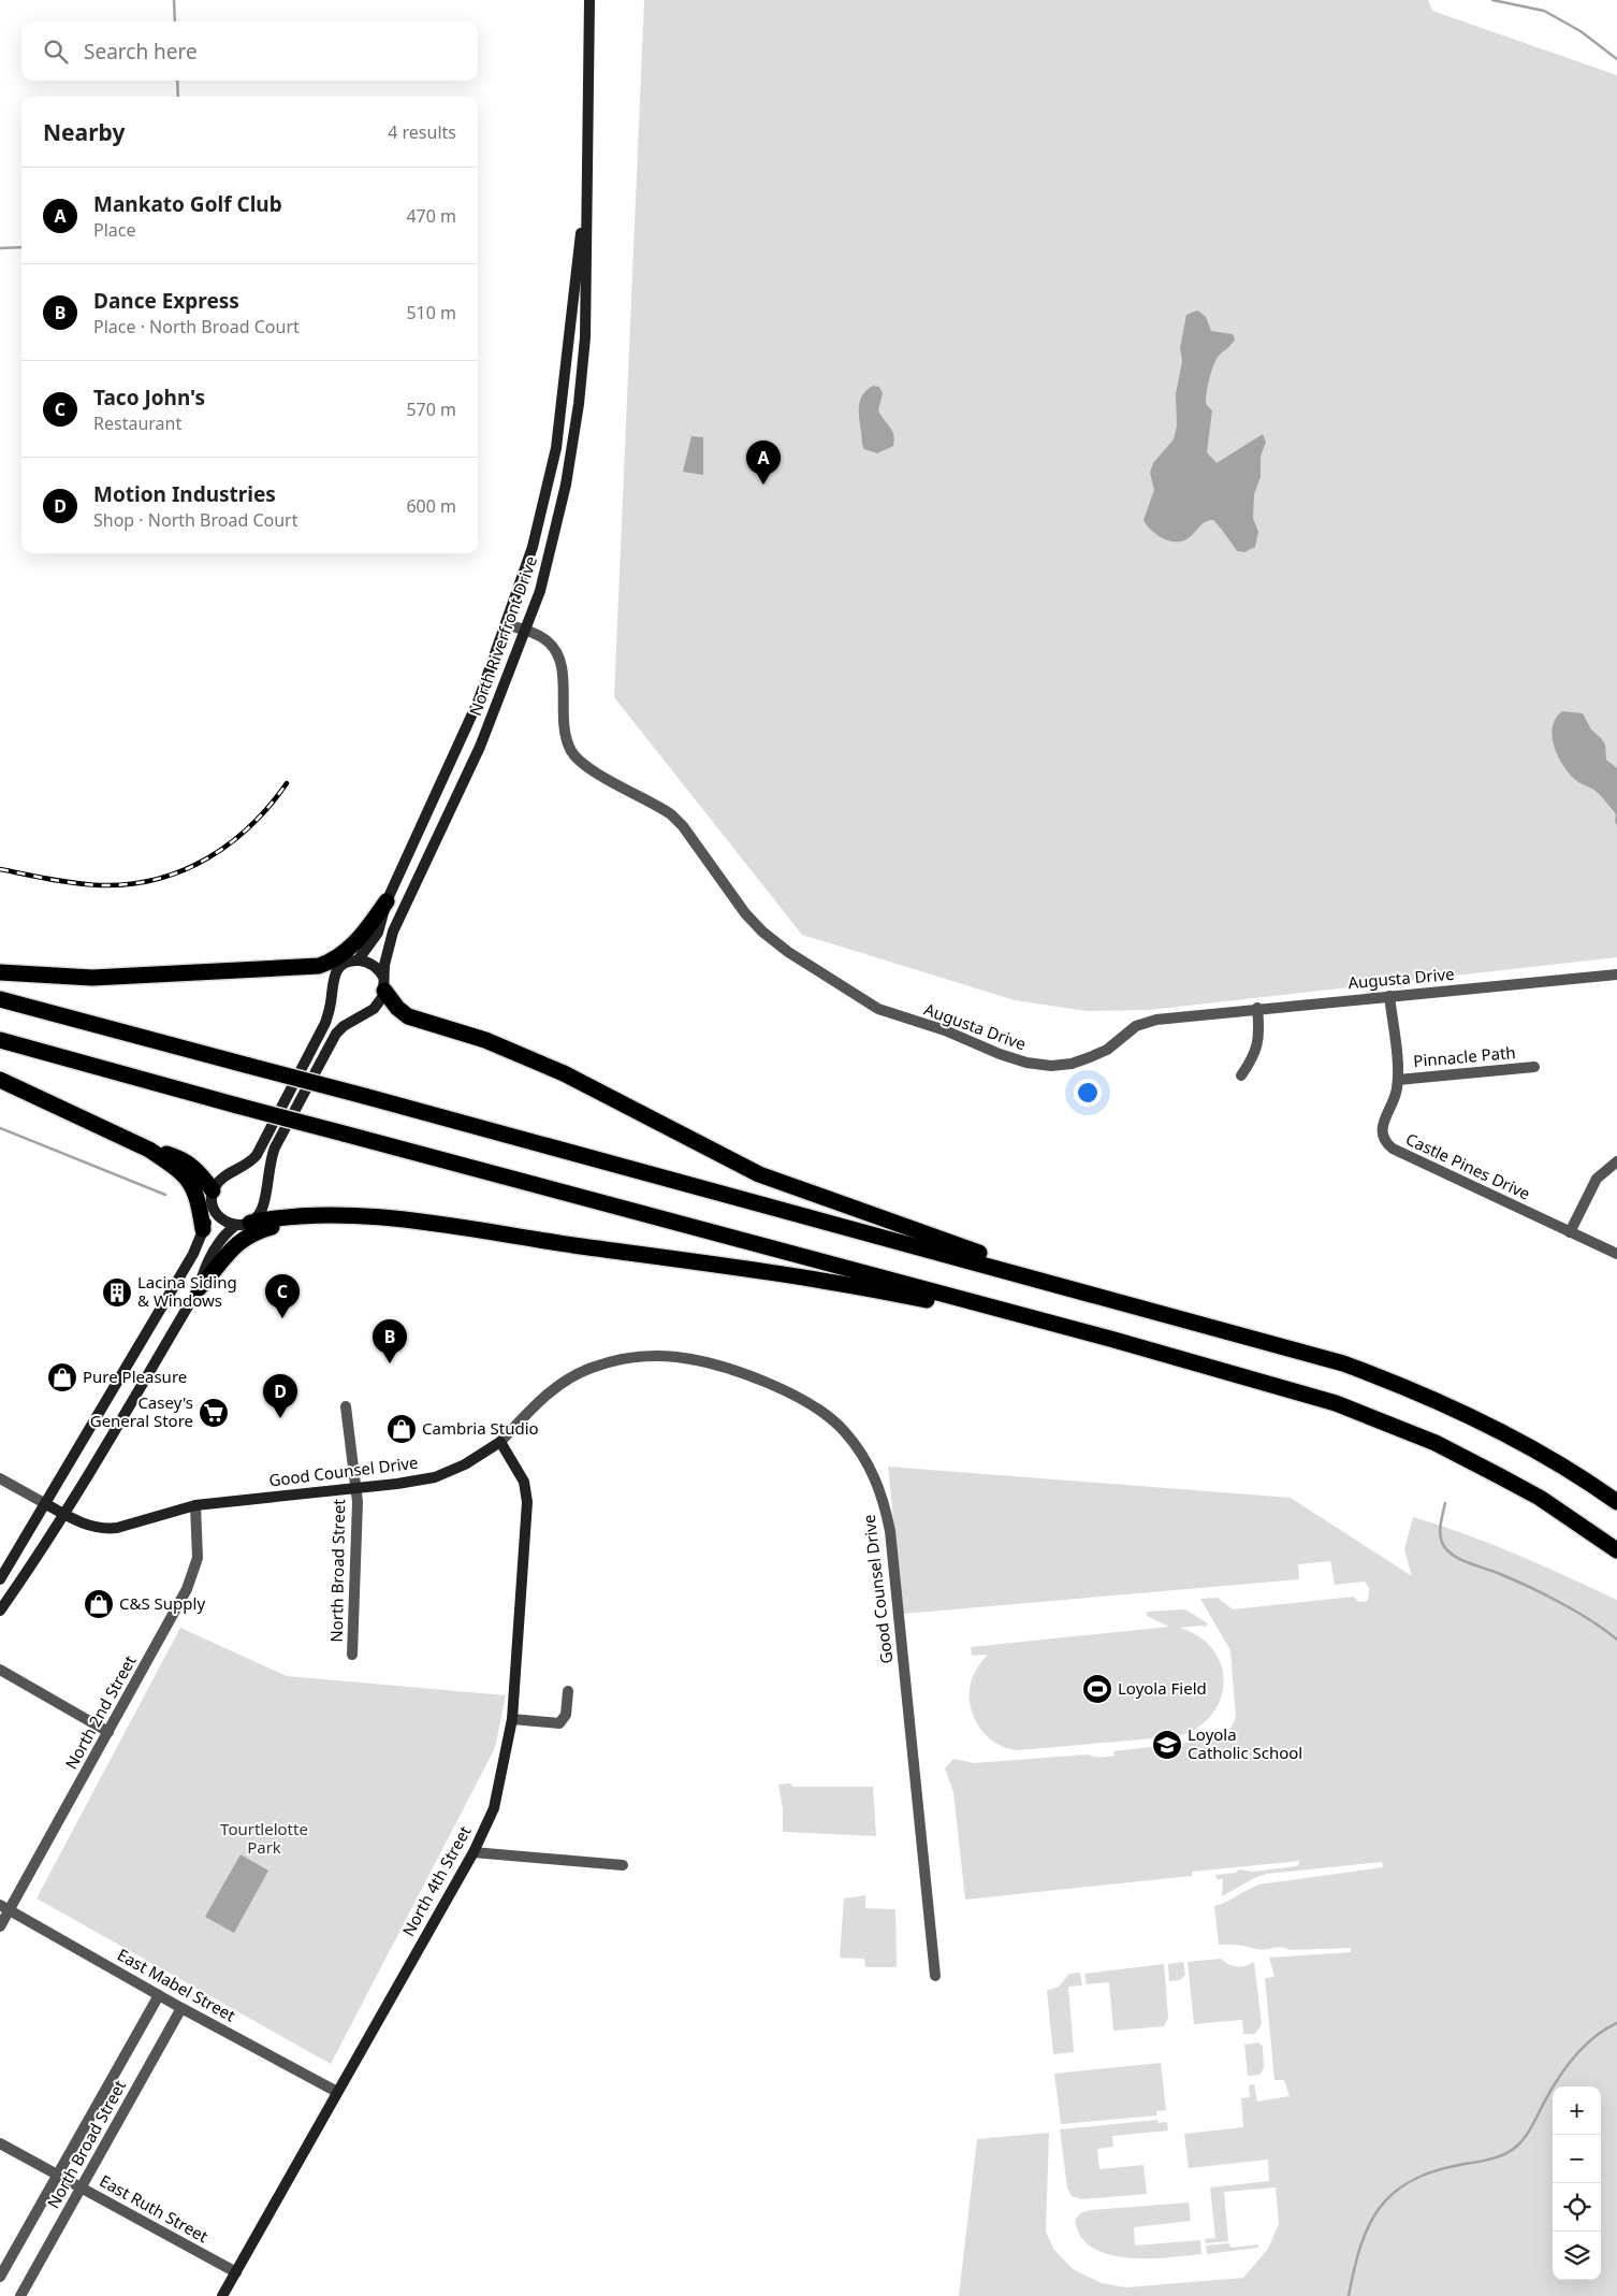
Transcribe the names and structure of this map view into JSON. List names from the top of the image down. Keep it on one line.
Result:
{"streets":{"main road":["North Riverfront Drive","Good Counsel Drive","North 4th Street"],"street":["Augusta Drive","Pinnacle Path","Castle Pines Drive","North Broad Street","North 2nd Street","East Mabel Street","East Ruth Street"]},"crossings":[["North Riverfront Drive","Augusta Drive"],["Augusta Drive","Castle Pines Drive"],["Pinnacle Path","Castle Pines Drive"],["Good Counsel Drive","North Broad Street"],["Good Counsel Drive","North 2nd Street"],["Good Counsel Drive","North 4th Street"],["North Broad Street","East Mabel Street"],["North Broad Street","East Ruth Street"],["North 2nd Street","East Mabel Street"],["North 4th Street","East Mabel Street"],["North 4th Street","East Ruth Street"]],"parks":["Tourtlelotte Park"],"places":{"building":["Lacina Siding & Windows"],"shop":["Pure Pleasure","Cambria Studio","C&S Supply"],"supermarket":["Casey's General Store"],"sports":["Loyola Field"],"school or university":["Loyola Catholic School"]},"page":{"search":"Search here","heading":["Nearby","4 results"],"list":[{"mark":"A","name":"Mankato Golf Club","note":"Place","value":"470 m"},{"mark":"B","name":"Dance Express","note":"Place · North Broad Court","value":"510 m"},{"mark":"C","name":"Taco John's","note":"Restaurant","value":"570 m"},{"mark":"D","name":"Motion Industries","note":"Shop · North Broad Court","value":"600 m"}],"pins":["A","C","B","D"],"map_buttons":["+","−"]}}
